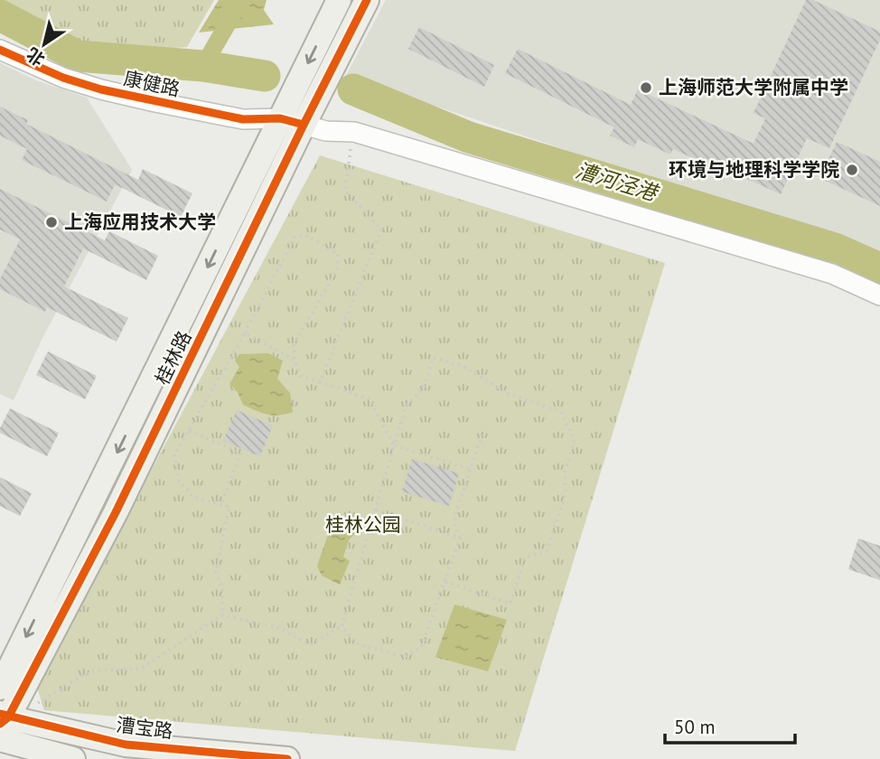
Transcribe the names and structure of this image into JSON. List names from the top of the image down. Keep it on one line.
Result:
{"streets":{"main road":["桂林路","漕宝路"],"street":["康健路"]},"crossings":[["康健路","桂林路"],["桂林路","漕宝路"]],"water":["漕河泾港"],"parks":["桂林公园"],"places":["上海师范大学附属中学","环境与地理科学学院","上海应用技术大学"],"scale_bar":"50 m","north":"bottom left"}
